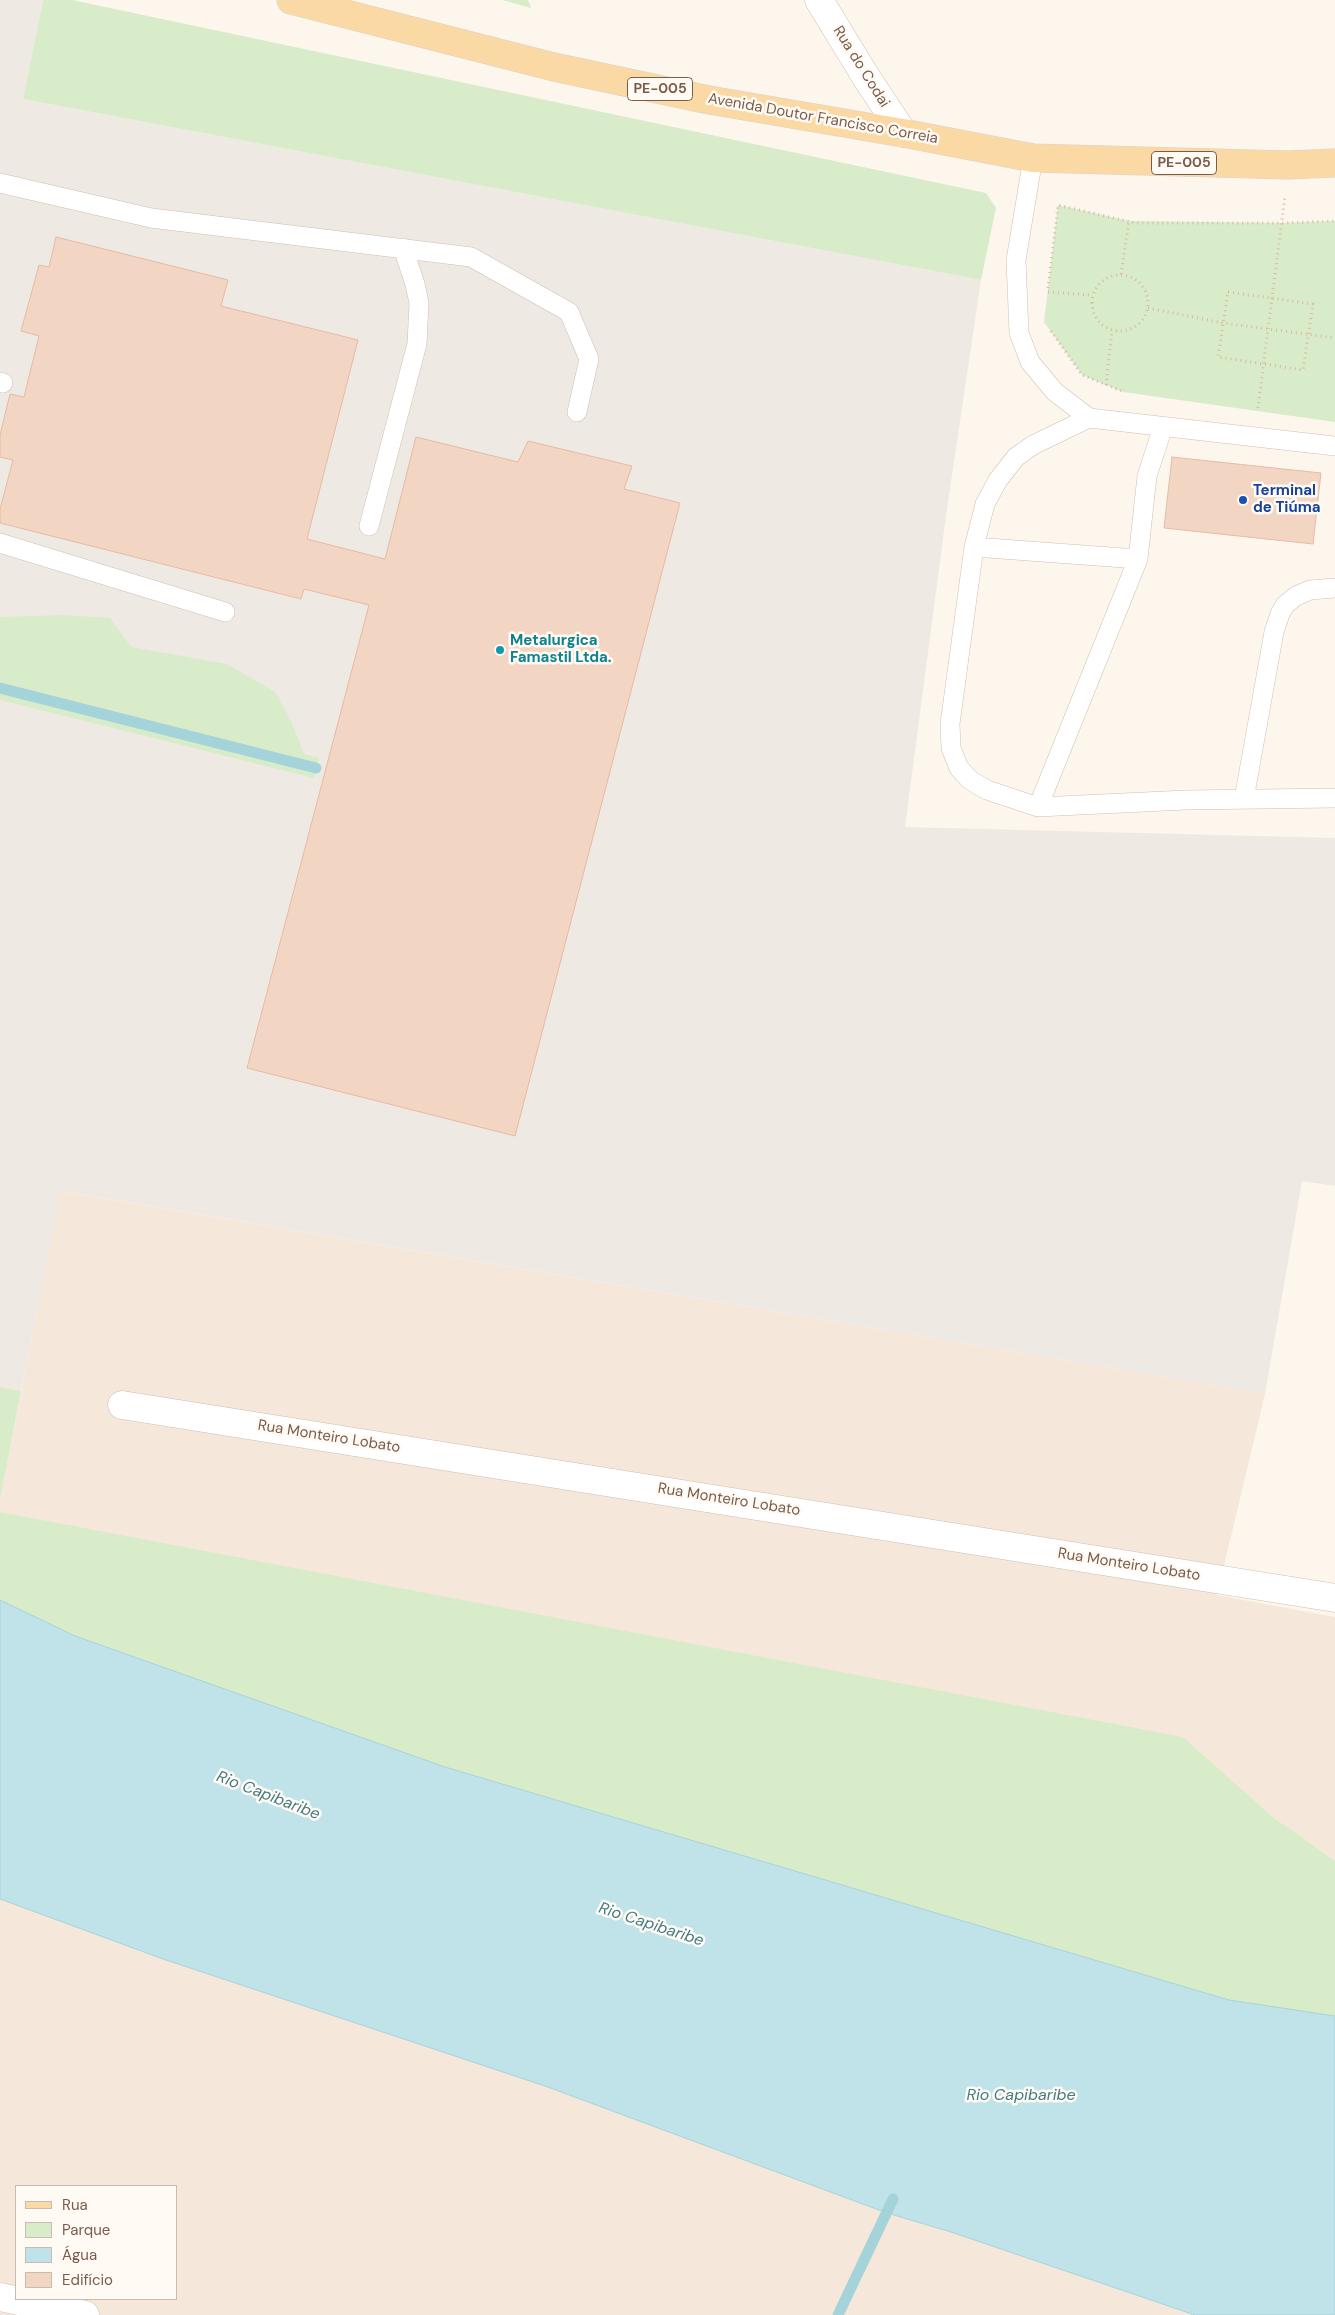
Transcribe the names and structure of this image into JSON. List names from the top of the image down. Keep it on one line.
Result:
{"streets":{"main road":["PE-005","Avenida Doutor Francisco Correia"],"street":["Rua do Codai","Rua Monteiro Lobato"]},"crossings":[["Rua do Codai","Avenida Doutor Francisco Correia"]],"water":["Rio Capibaribe"],"places":["Terminal de Tiúma","Metalurgica Famastil Ltda."],"legend":["Rua","Parque","Água","Edifício"]}
